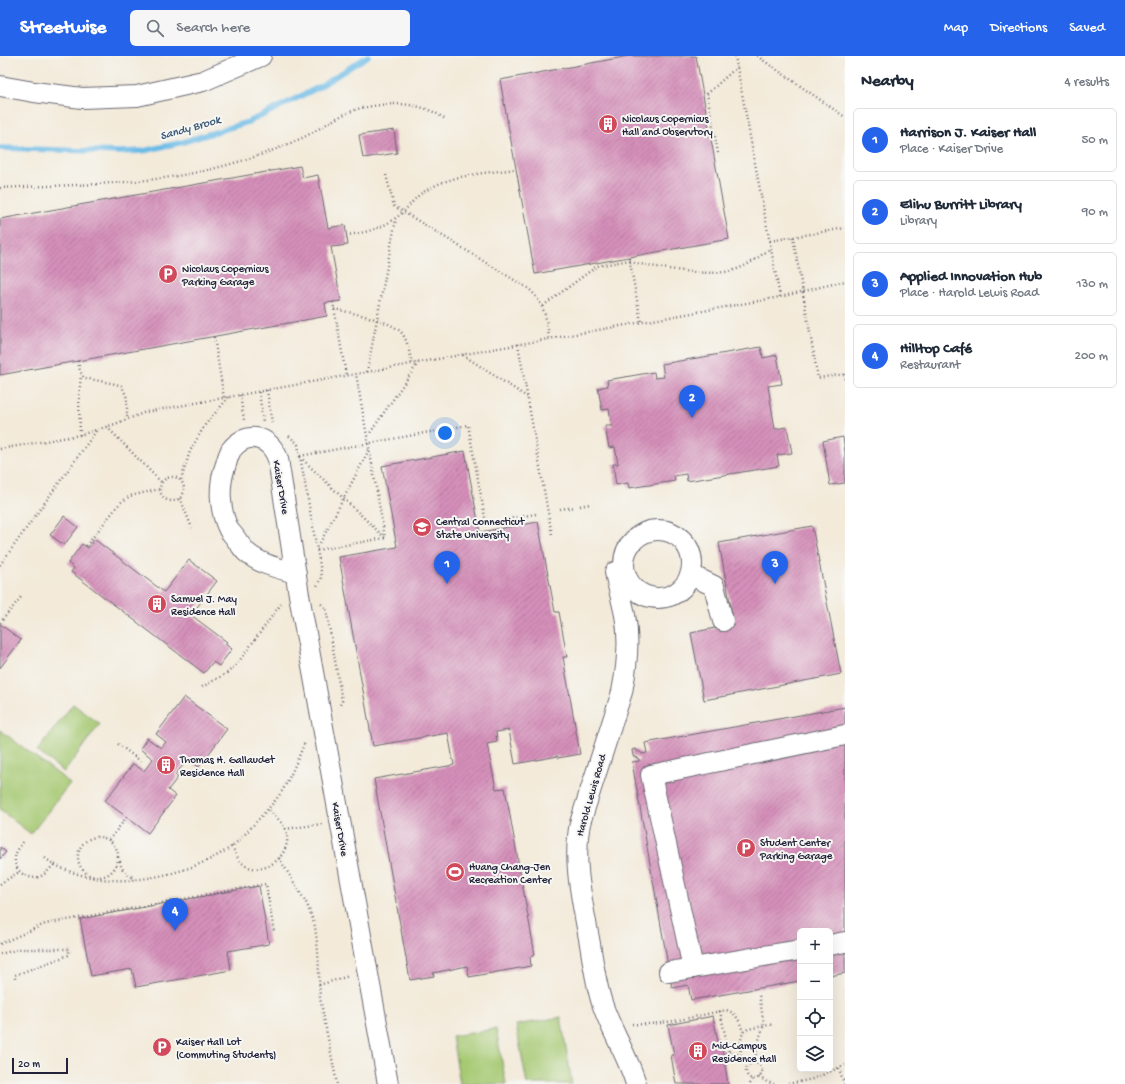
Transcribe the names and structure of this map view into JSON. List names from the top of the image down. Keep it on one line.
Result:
{"streets":{"street":["Kaiser Drive","Harold Lewis Road"]},"water":["Sandy Brook"],"places":{"building":["Nicolaus Copernicus Hall and Observtory","Samuel J. May Residence Hall","Thomas H. Gallaudet Residence Hall","Mid-Campus Residence Hall"],"parking":["Nicolaus Copernicus Parking Garage","Student Center Parking Garage","Kaiser Hall Lot (Commuting Students)"],"school or university":["Central Connecticut State University"],"sports":["Huang Chang-Jen Recreation Center"]},"scale_bar":"20 m","page":{"header":"Streetwise","search":"Search here","nav":["Map","Directions","Saved"],"heading":["Nearby","4 results"],"list":[{"mark":"1","name":"Harrison J. Kaiser Hall","note":"Place · Kaiser Drive","value":"50 m"},{"mark":"2","name":"Elihu Burritt Library","note":"Library","value":"90 m"},{"mark":"3","name":"Applied Innovation Hub","note":"Place · Harold Lewis Road","value":"130 m"},{"mark":"4","name":"Hilltop Café","note":"Restaurant","value":"200 m"}],"pins":["2","1","3","4"],"map_buttons":["+","−"],"scale":"20 m"}}
